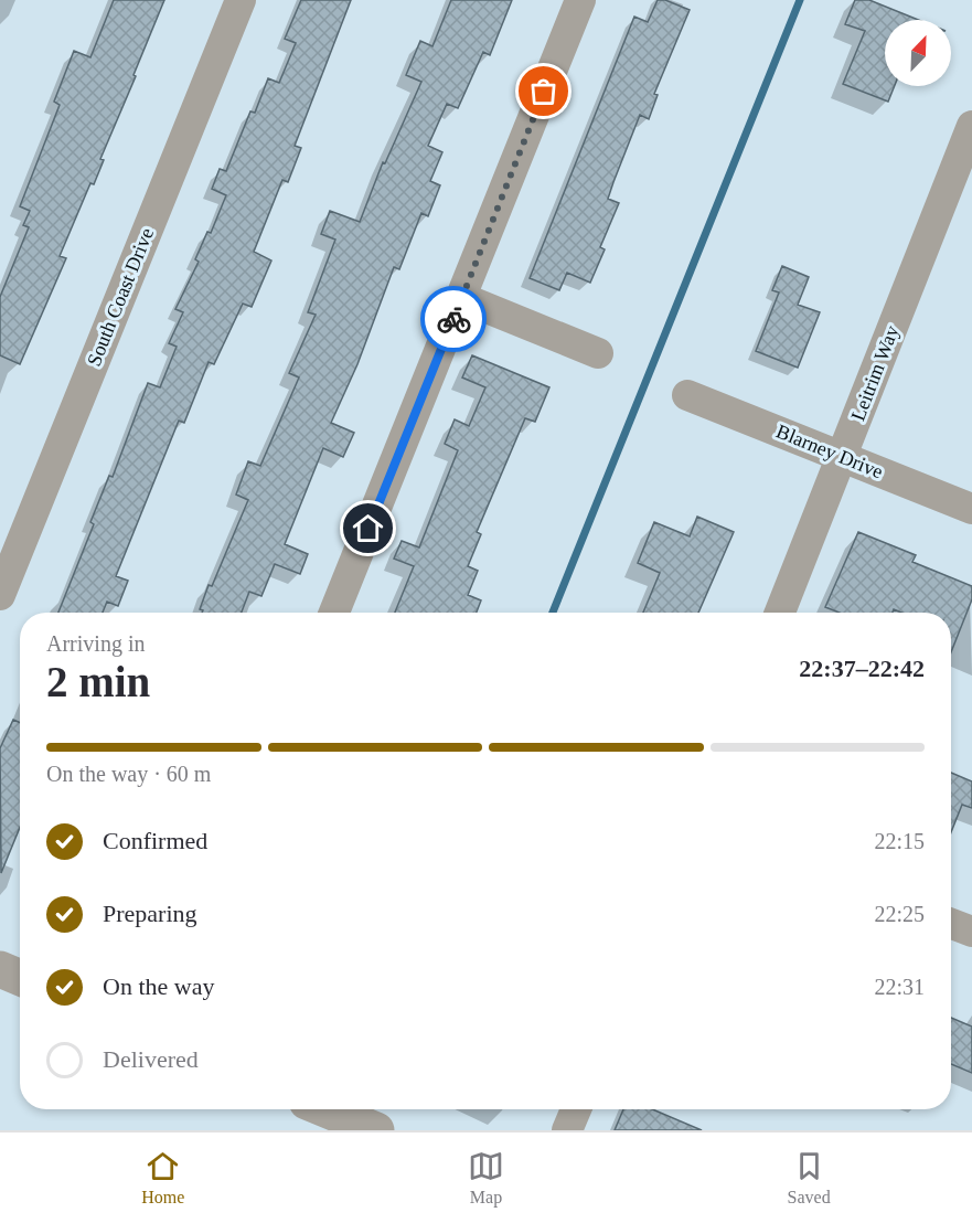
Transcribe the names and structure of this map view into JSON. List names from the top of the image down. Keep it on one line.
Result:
{"streets":{"street":["South Coast Drive","Leitrim Way","Blarney Drive"]},"crossings":[["Leitrim Way","Blarney Drive"]],"north":"top right","page":{"heading":["2 min","Arriving in","22:37–22:42"],"bar":"On the way · 60 m","list":[["Confirmed","22:15"],["Preparing","22:25"],["On the way","22:31"],"Delivered"],"tabs":["Home","Map","Saved"]}}
